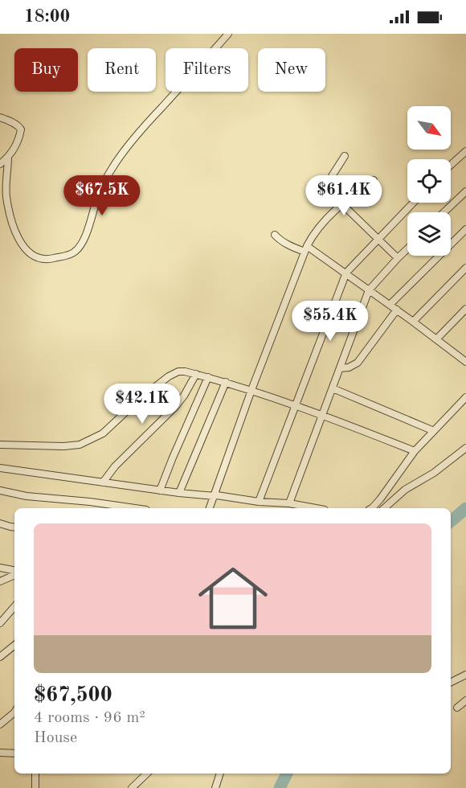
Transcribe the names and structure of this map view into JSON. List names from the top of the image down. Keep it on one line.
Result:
{"north":"bottom right","page":{"status":"18:00","chip":["Buy","Rent","Filters","New"],"price":["$67.5K","$61.4K","$55.4K","$42.1K"],"list":[{"name":"$67,500","note":"4 rooms · 96 m² · House"}]}}
